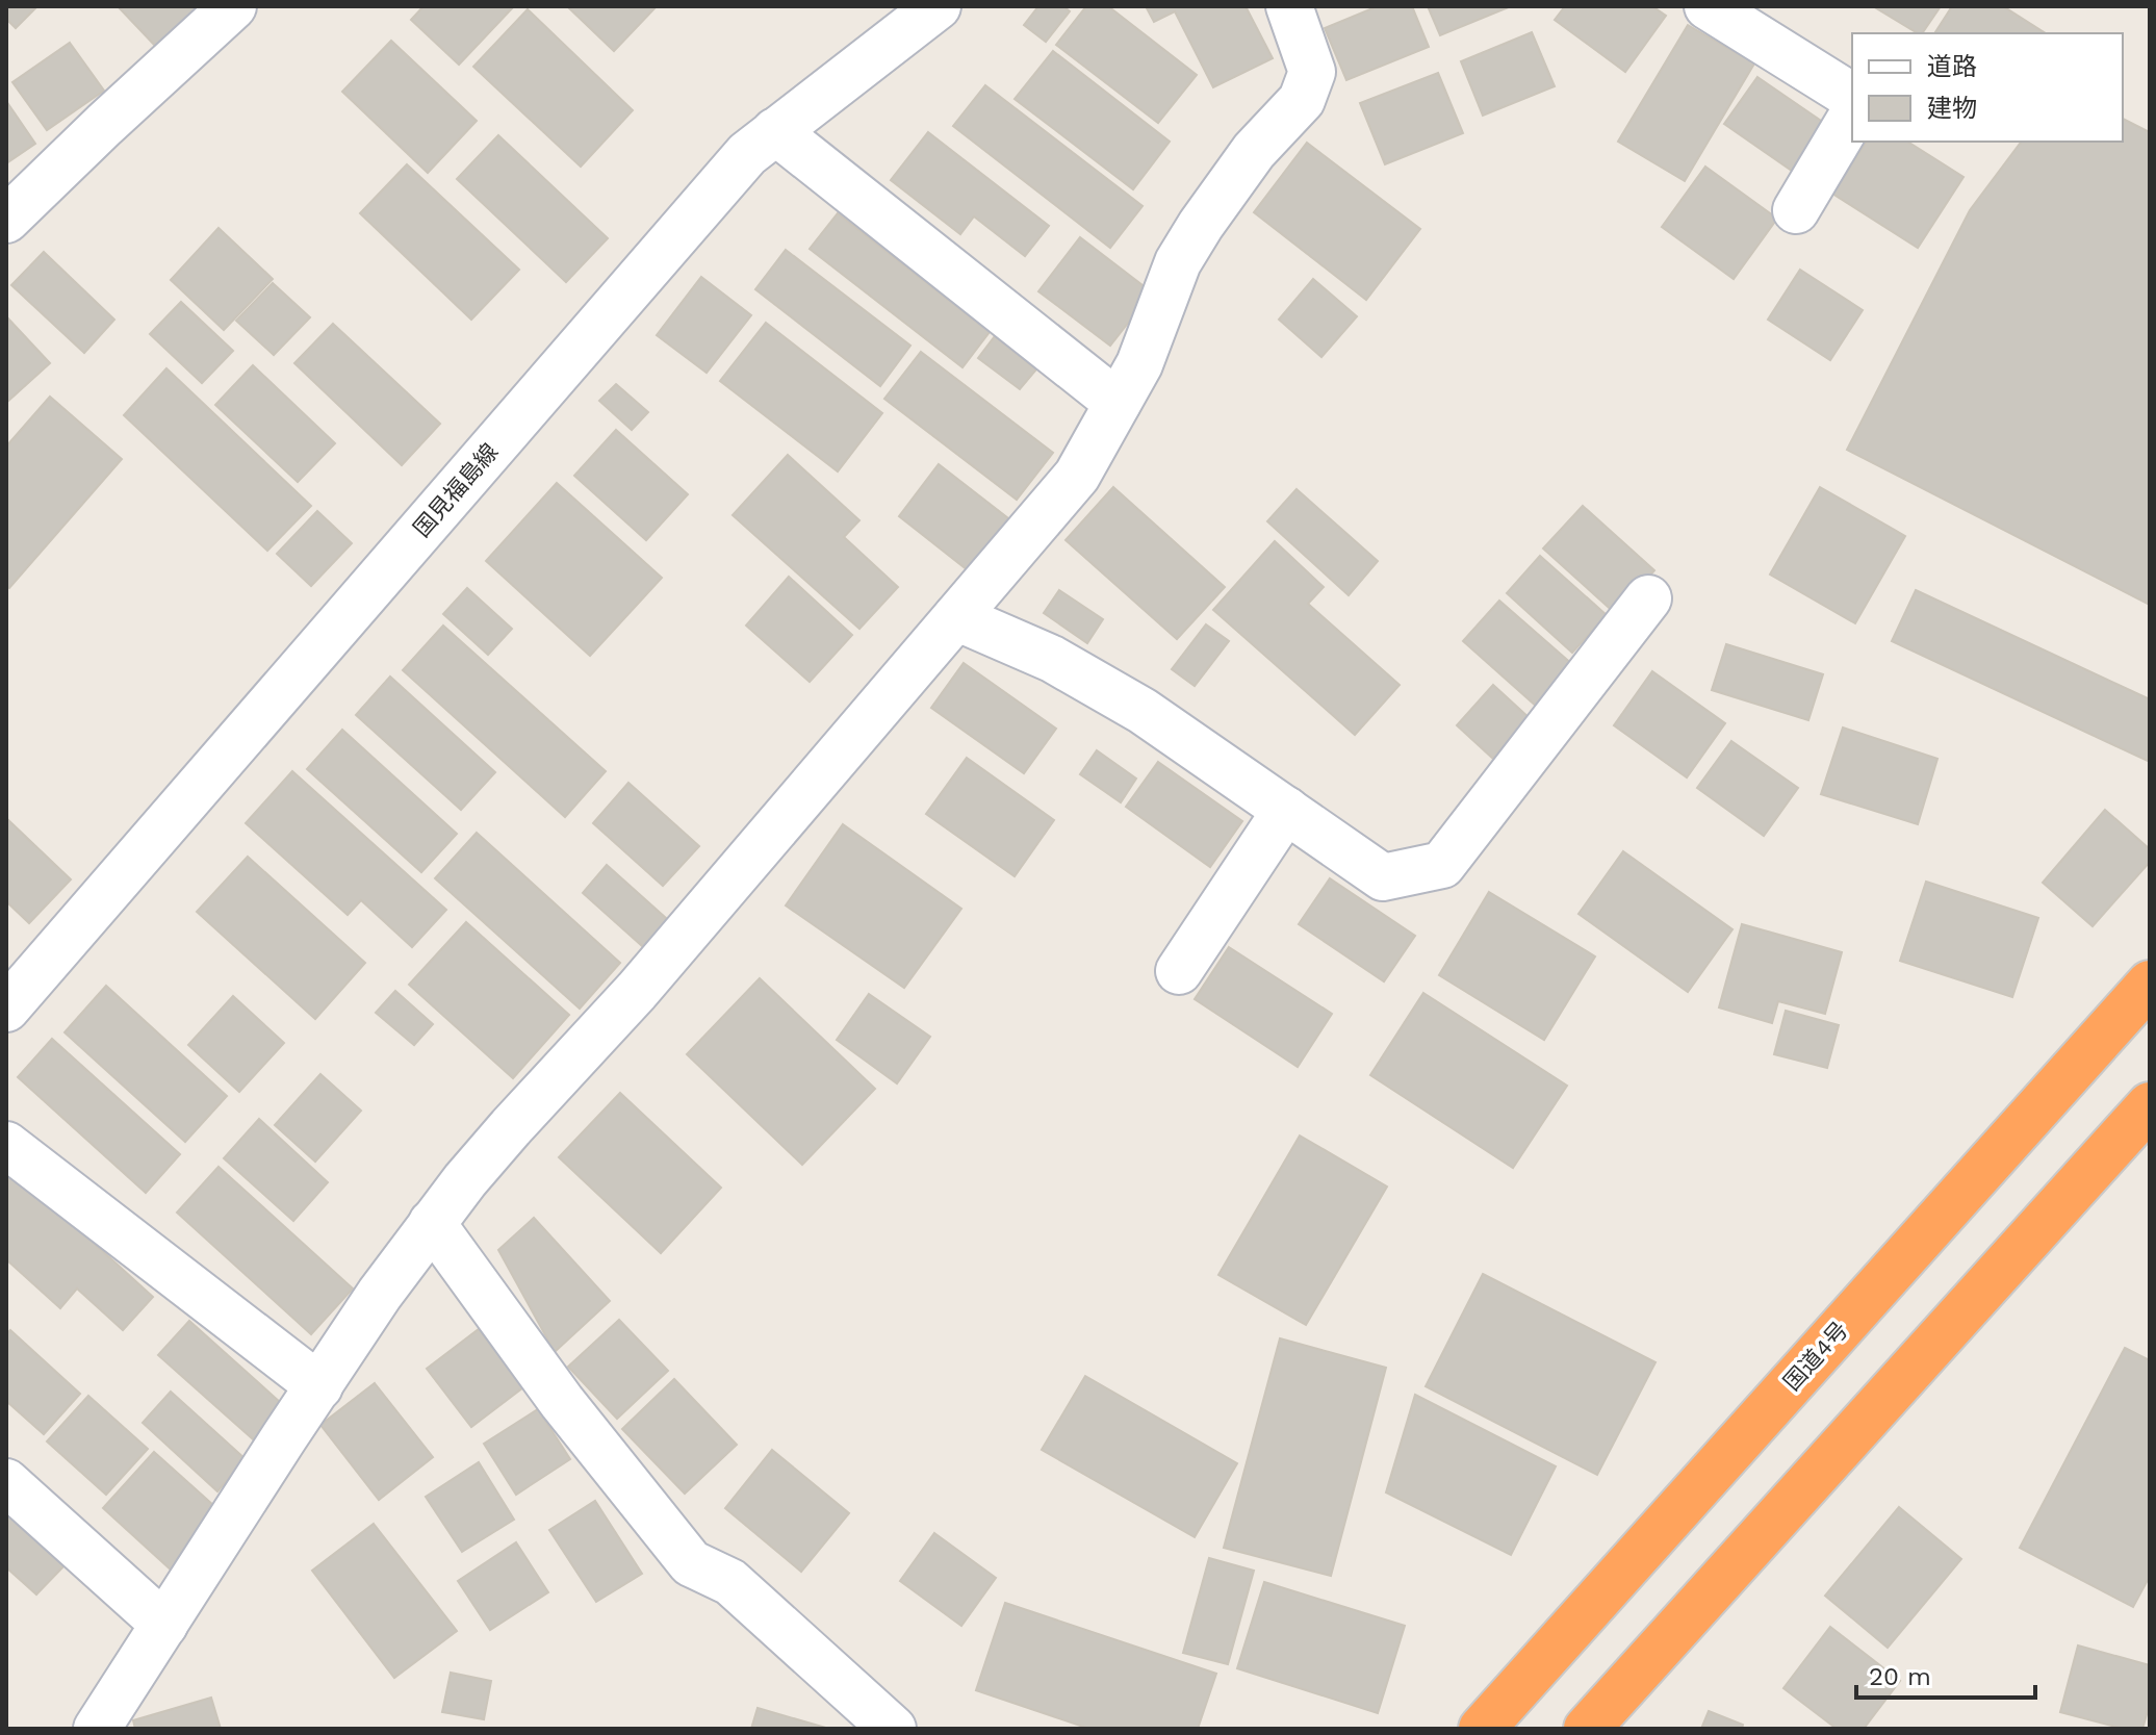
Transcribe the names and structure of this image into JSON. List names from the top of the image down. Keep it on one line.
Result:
{"streets":{"highway":["国道4号"],"street":["国見福島線"]},"legend":["道路","建物"],"scale_bar":"20 m"}
